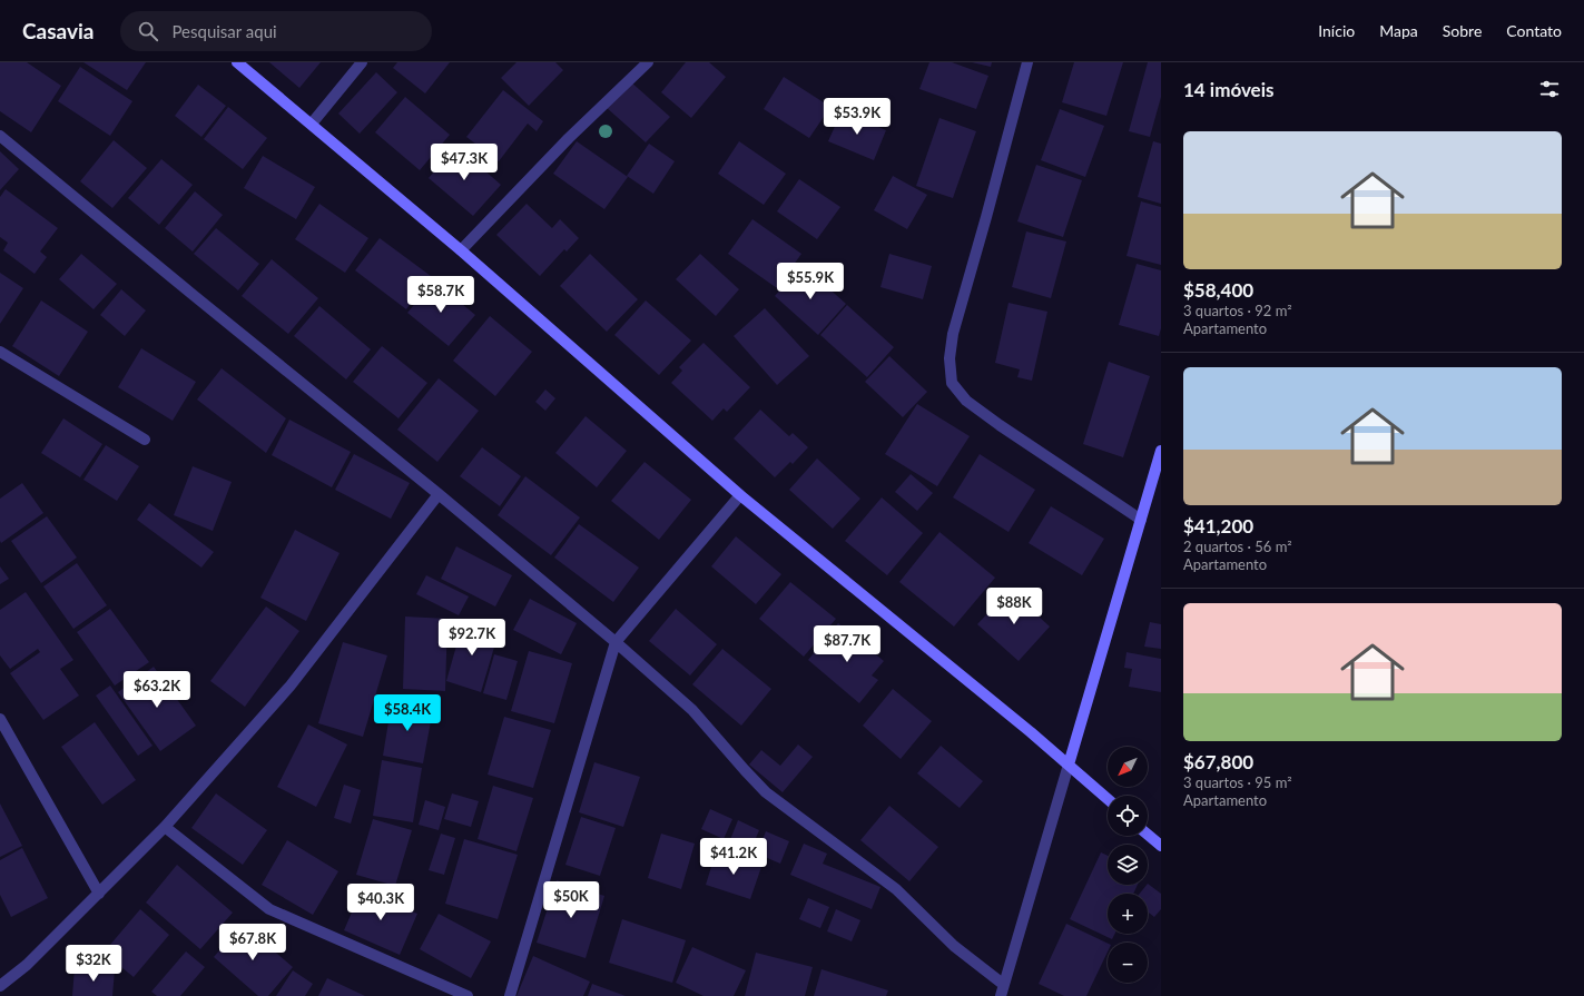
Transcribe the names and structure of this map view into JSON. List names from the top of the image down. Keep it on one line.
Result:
{"north":"bottom left","page":{"header":"Casavia","search":"Pesquisar aqui","nav":["Início","Mapa","Sobre","Contato"],"heading":"14 imóveis","price":["$53.9K","$47.3K","$55.9K","$58.7K","$88K","$92.7K","$87.7K","$63.2K","$58.4K","$41.2K","$50K","$40.3K","$67.8K","$32K"],"list":[{"name":"$58,400","note":"3 quartos · 92 m² · Apartamento"},{"name":"$41,200","note":"2 quartos · 56 m² · Apartamento"},{"name":"$67,800","note":"3 quartos · 95 m² · Apartamento"}],"map_buttons":["+","−"]}}
